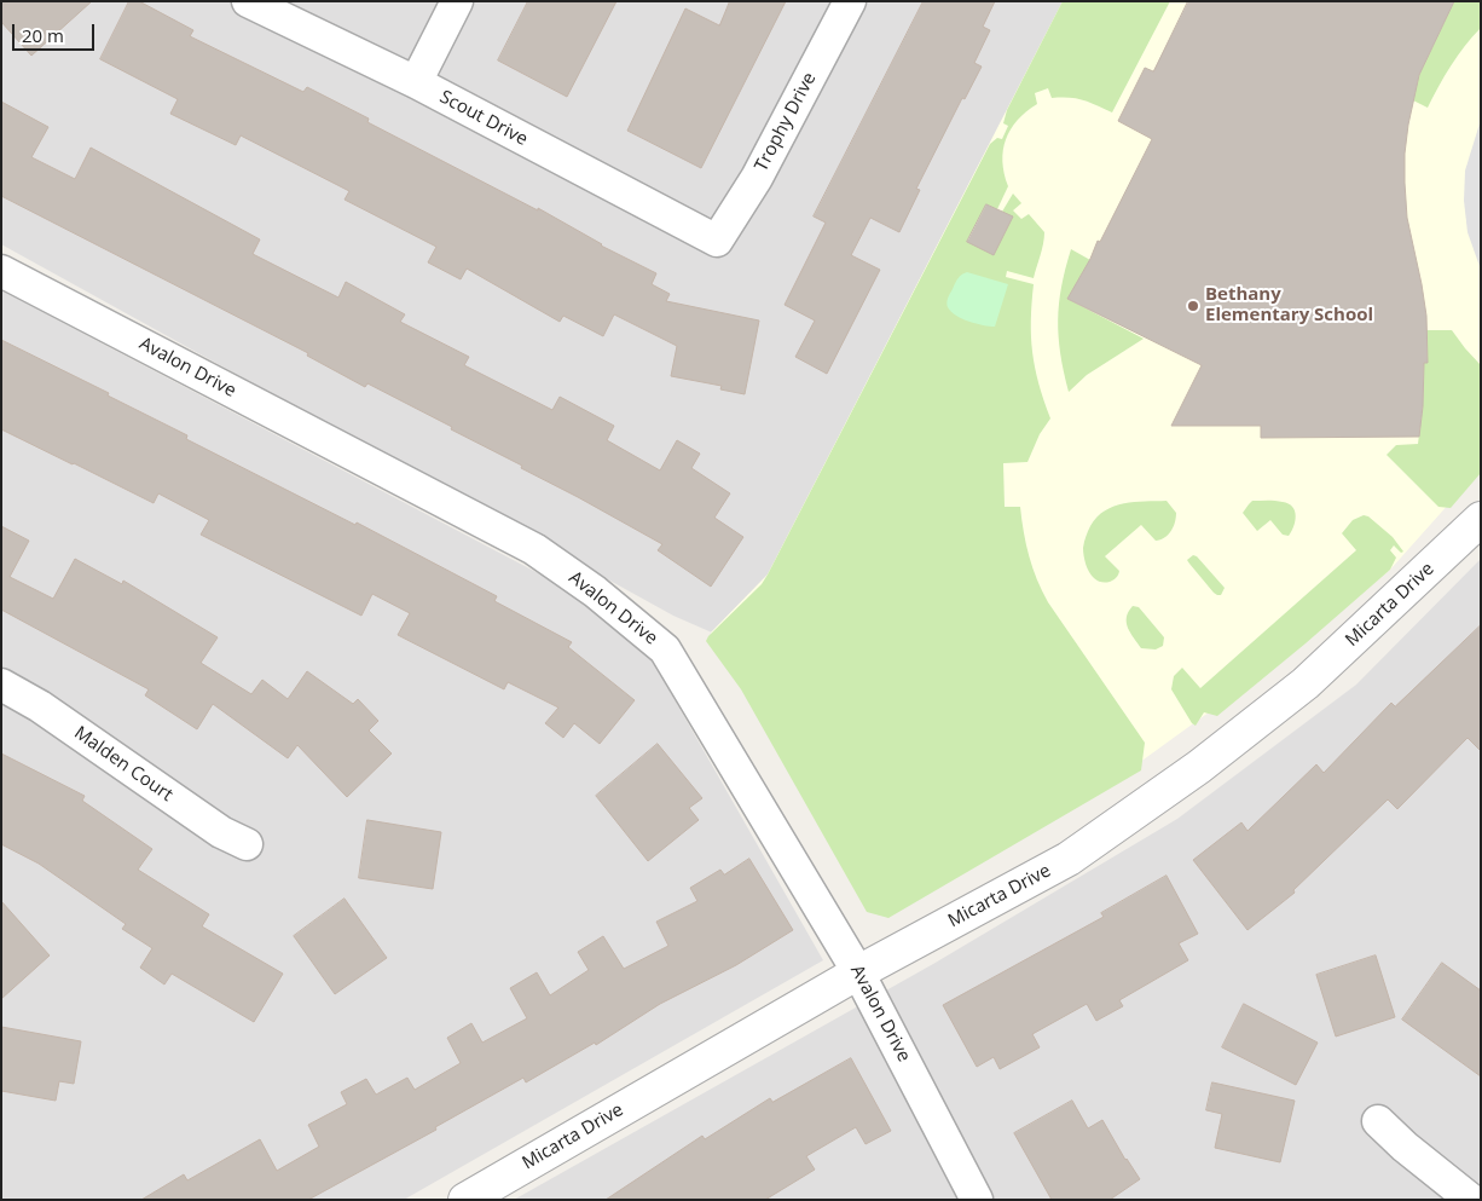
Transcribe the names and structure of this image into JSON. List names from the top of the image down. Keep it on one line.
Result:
{"streets":{"street":["Scout Drive","Trophy Drive","Avalon Drive","Micarta Drive","Malden Court"]},"crossings":[["Scout Drive","Trophy Drive"],["Avalon Drive","Micarta Drive"]],"places":["Bethany Elementary School"],"scale_bar":"20 m"}
